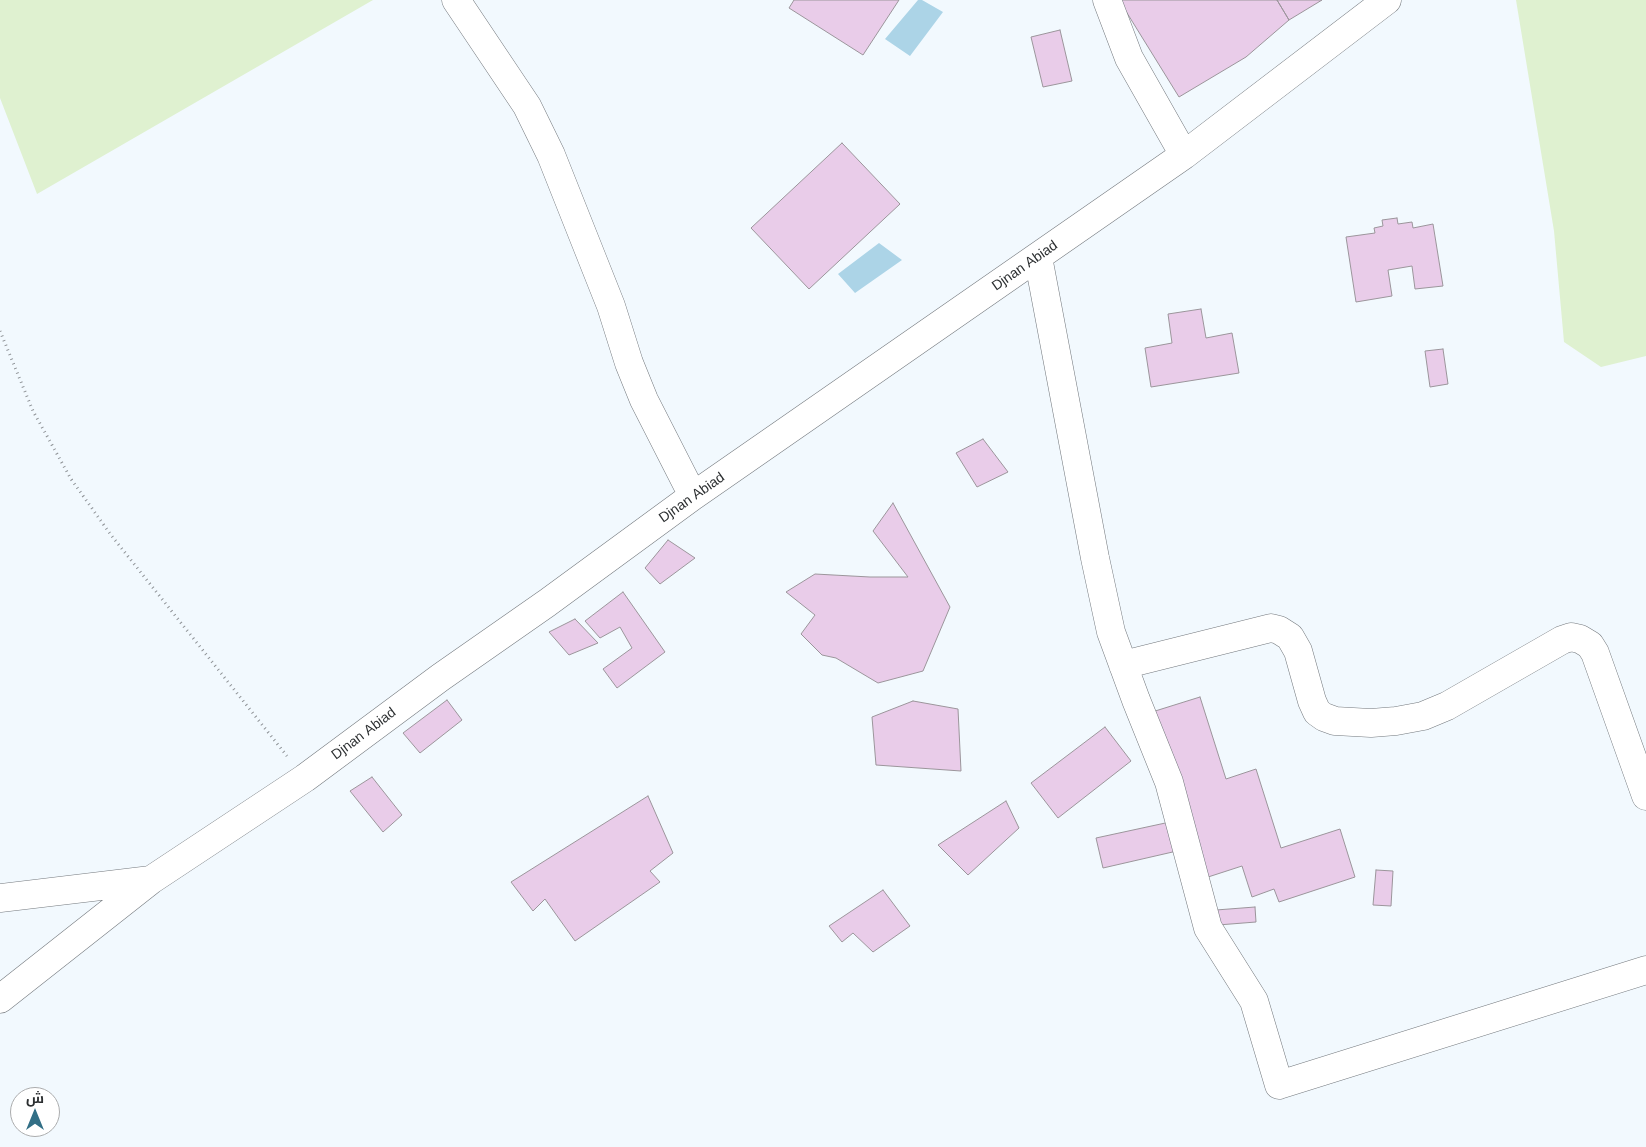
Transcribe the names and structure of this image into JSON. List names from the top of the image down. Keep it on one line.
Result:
{"streets":{"street":["Djnan Abiad"]},"north":"top"}
